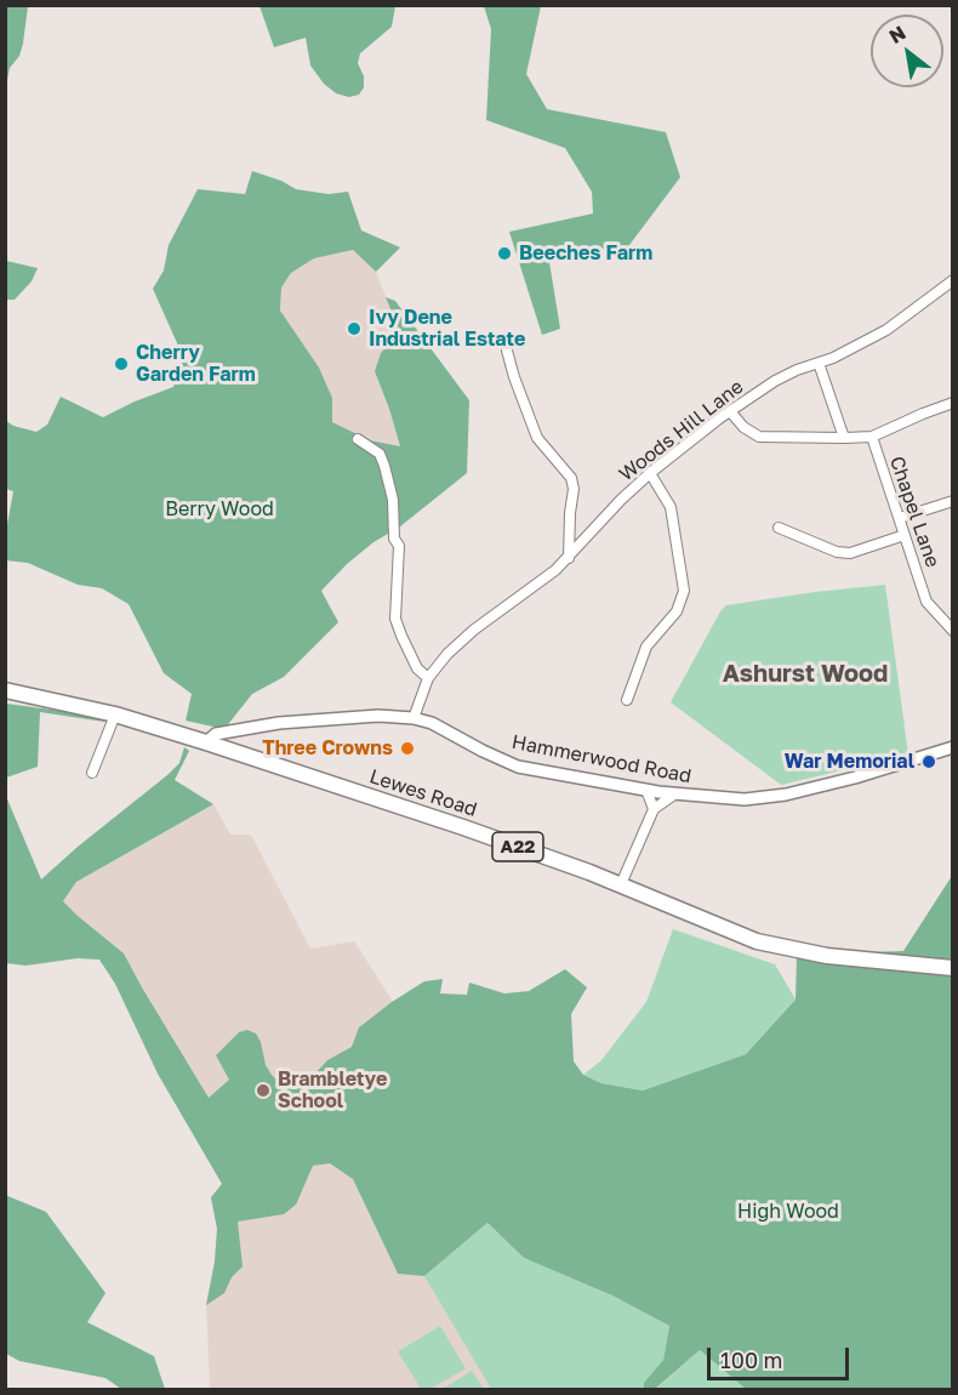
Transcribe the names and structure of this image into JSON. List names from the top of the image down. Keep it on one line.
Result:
{"streets":{"highway":["Lewes Road","A22"],"street":["Woods Hill Lane","Chapel Lane","Hammerwood Road"]},"crossings":[["Woods Hill Lane","Hammerwood Road"],["Hammerwood Road","Lewes Road"]],"districts":["Ashurst Wood"],"parks":["Berry Wood","High Wood"],"places":["Beeches Farm","Ivy Dene Industrial Estate","Cherry Garden Farm","Three Crowns","War Memorial","Brambletye School"],"scale_bar":"100 m","north":"top left"}
